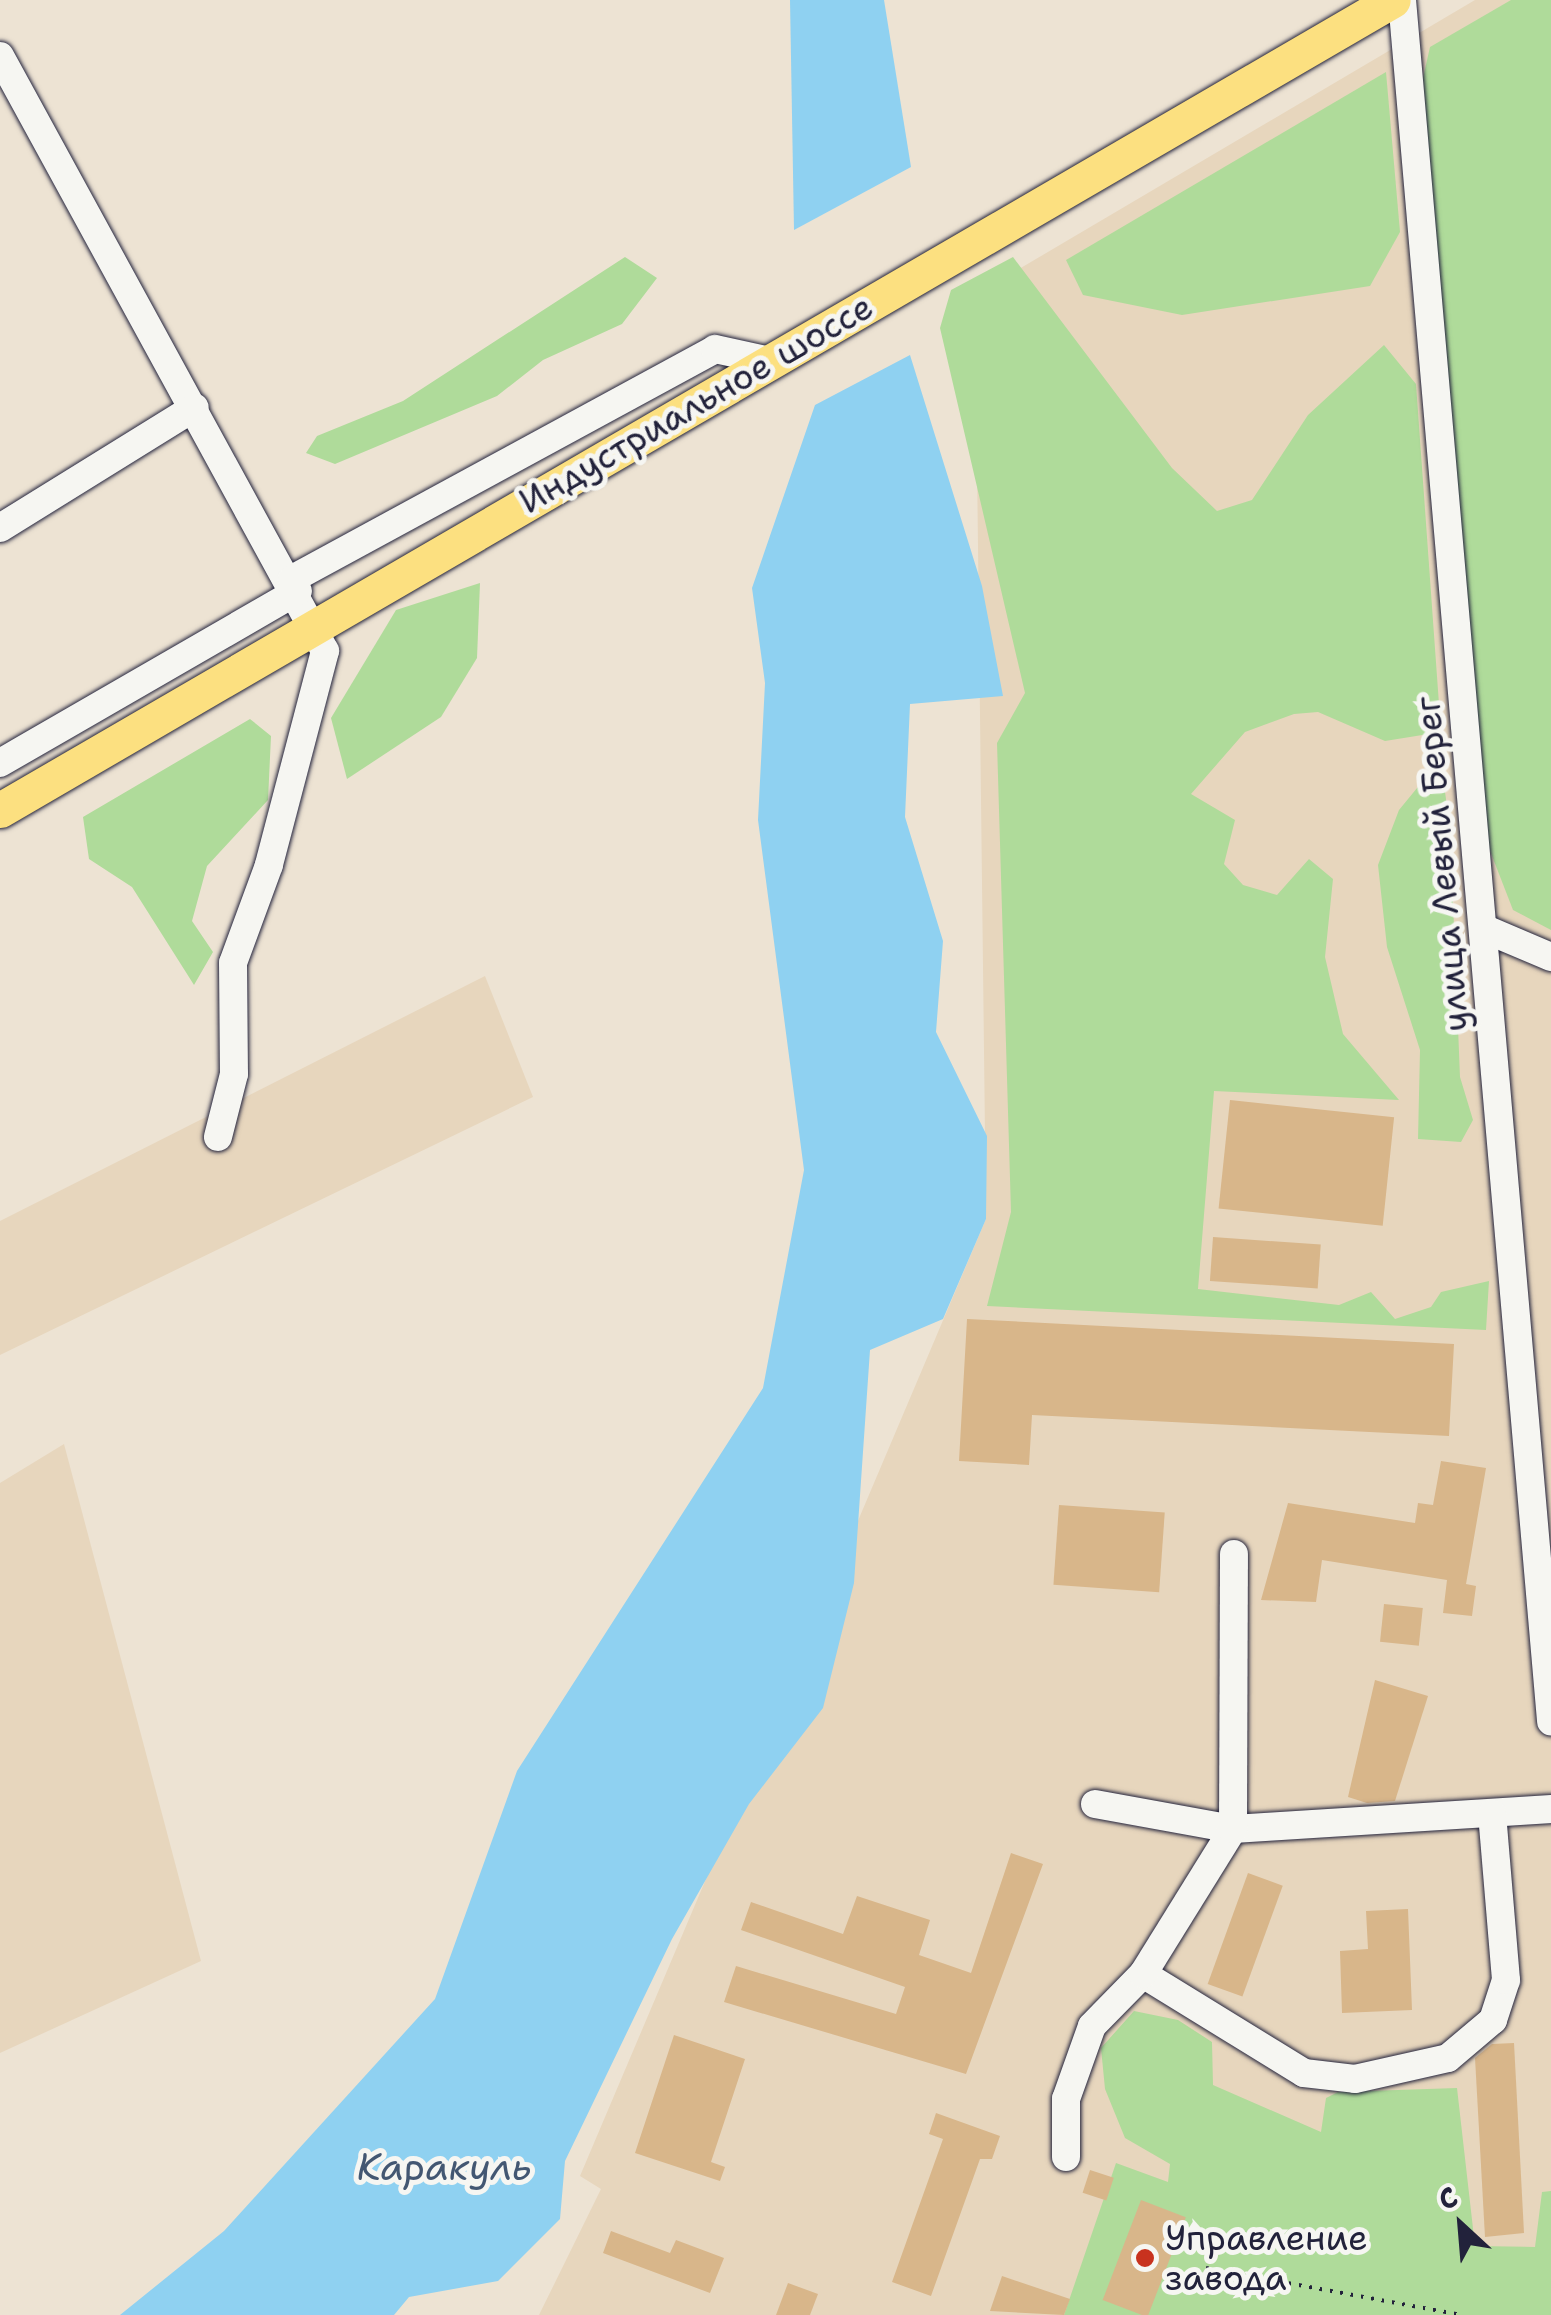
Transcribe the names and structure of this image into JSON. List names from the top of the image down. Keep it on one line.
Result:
{"streets":{"main road":["Индустриальное шоссе"],"street":["улица Левый Берег"]},"water":["Каракуль"],"places":["Управление завода"],"north":"top left"}
